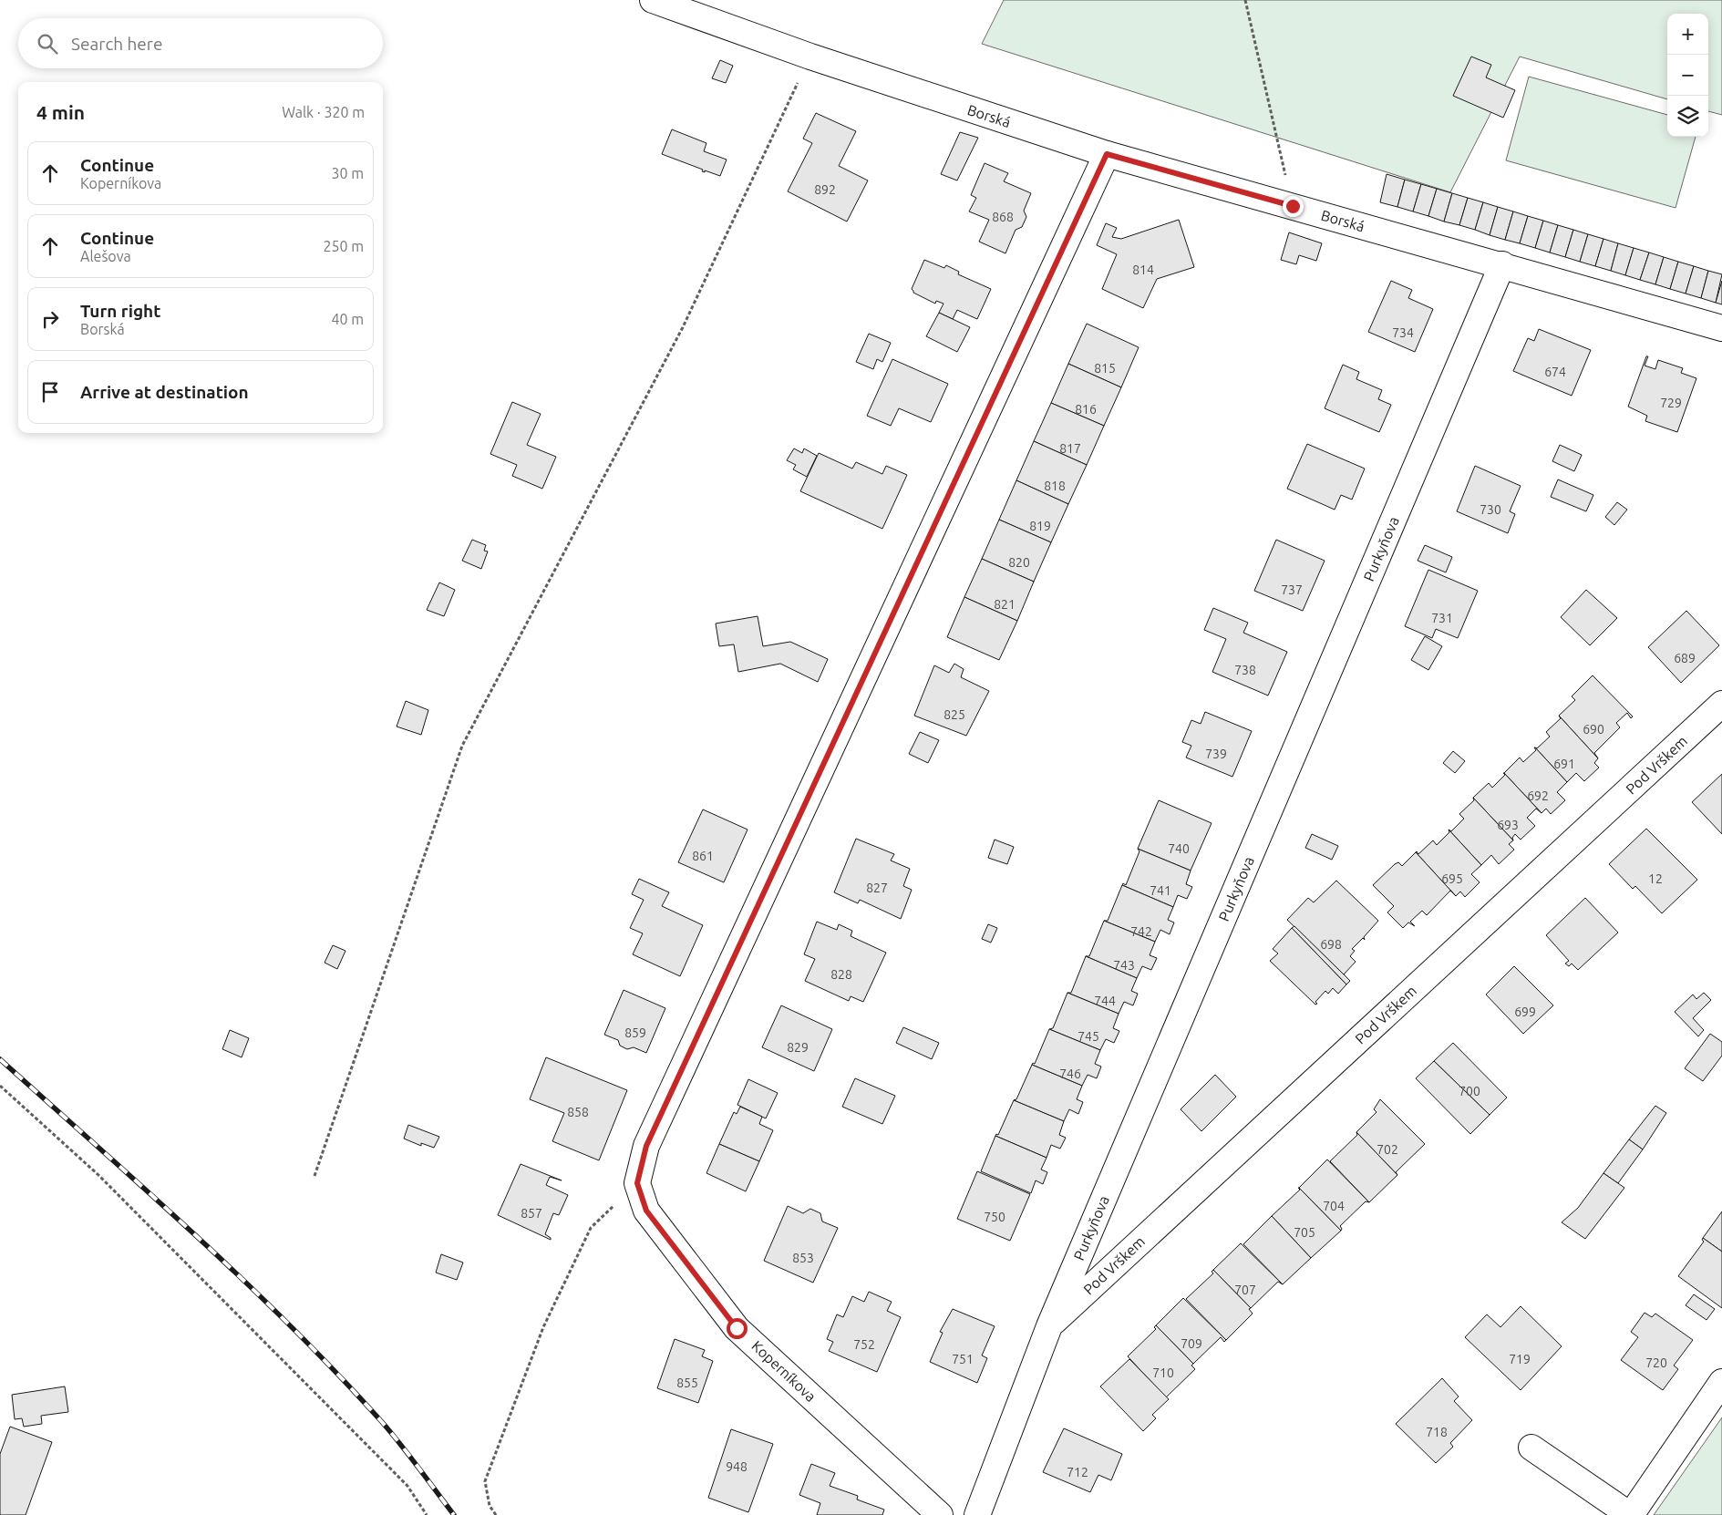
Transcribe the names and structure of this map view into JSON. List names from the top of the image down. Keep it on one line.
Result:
{"streets":{"street":["Borská","Purkyňova","Pod Vrškem","Koperníkova"]},"crossings":[["Borská","Purkyňova"],["Purkyňova","Pod Vrškem"]],"house_numbers":["892","868","814","734","815","674","729","816","817","818","730","819","820","737","821","731","689","738","825","690","739","691","692","693","740","861","695","12","827","741","742","698","743","828","744","699","859","745","829","746","700","858","702","704","857","750","705","853","707","709","752","751","719","720","710","855","718","948","712"],"page":{"map_buttons":["+","−"],"search":"Search here","heading":["4 min","Walk · 320 m"],"list":[["Continue","Koperníkova","30 m"],["Continue","Alešova","250 m"],["Turn right","Borská","40 m"],"Arrive at destination"]}}
